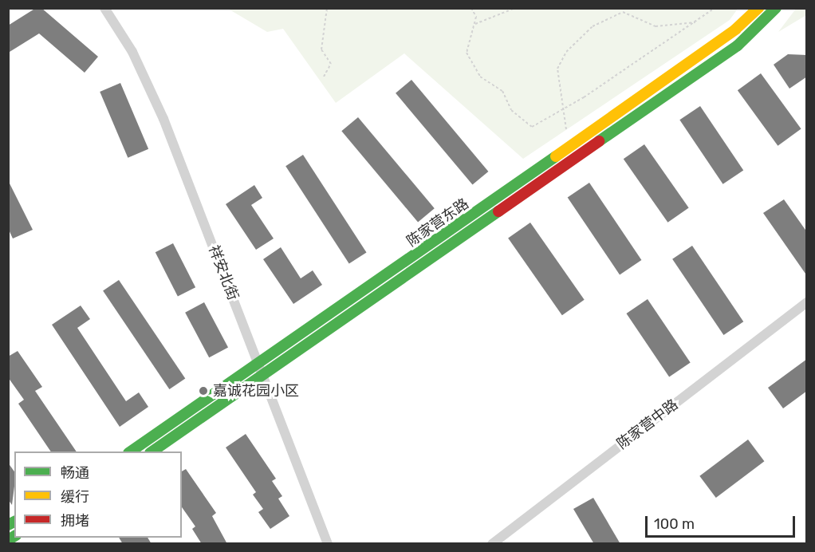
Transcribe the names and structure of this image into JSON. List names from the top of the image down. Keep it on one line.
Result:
{"streets":{"street":["陈家营东路","祥安北街","陈家营中路"]},"crossings":[["陈家营东路","祥安北街"]],"places":["嘉诚花园小区"],"legend":["畅通","缓行","拥堵"],"scale_bar":"100 m"}
